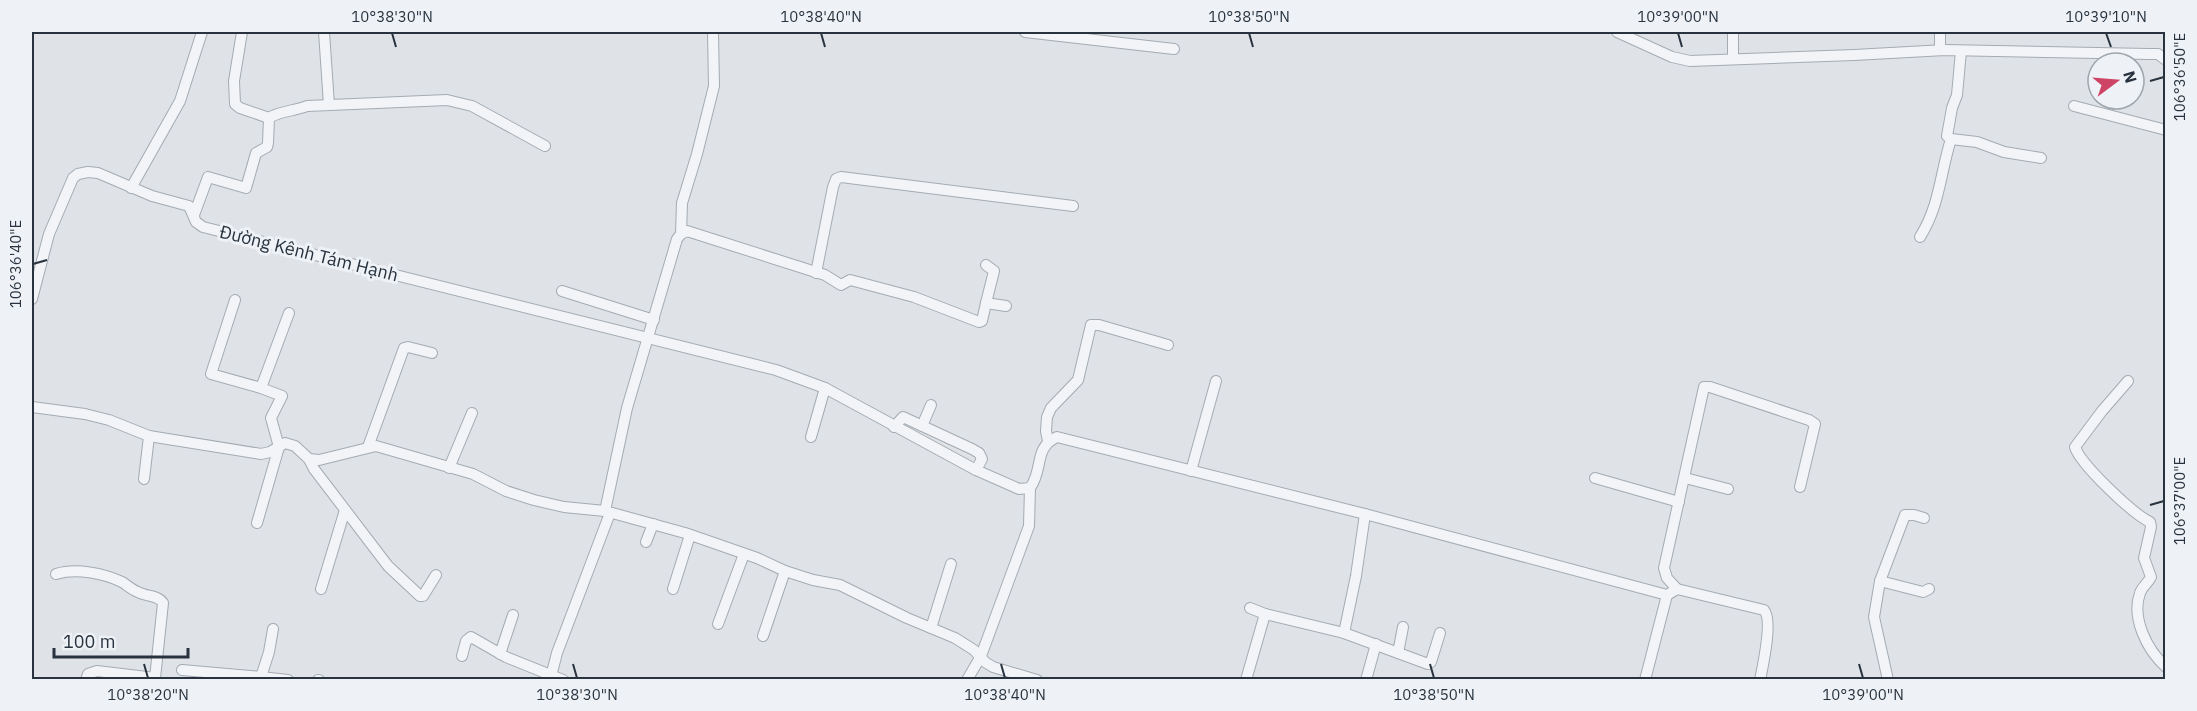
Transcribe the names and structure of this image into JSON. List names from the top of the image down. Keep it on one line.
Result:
{"streets":{"street":["Đường Kênh Tám Hạnh"]},"scale_bar":"100 m","north":"right","coordinates":["10°38'30\"N","10°38'40\"N","10°38'50\"N","10°39'00\"N","10°39'10\"N","106°36'50\"E","106°36'40\"E","106°37'00\"E","10°38'20\"N"]}
